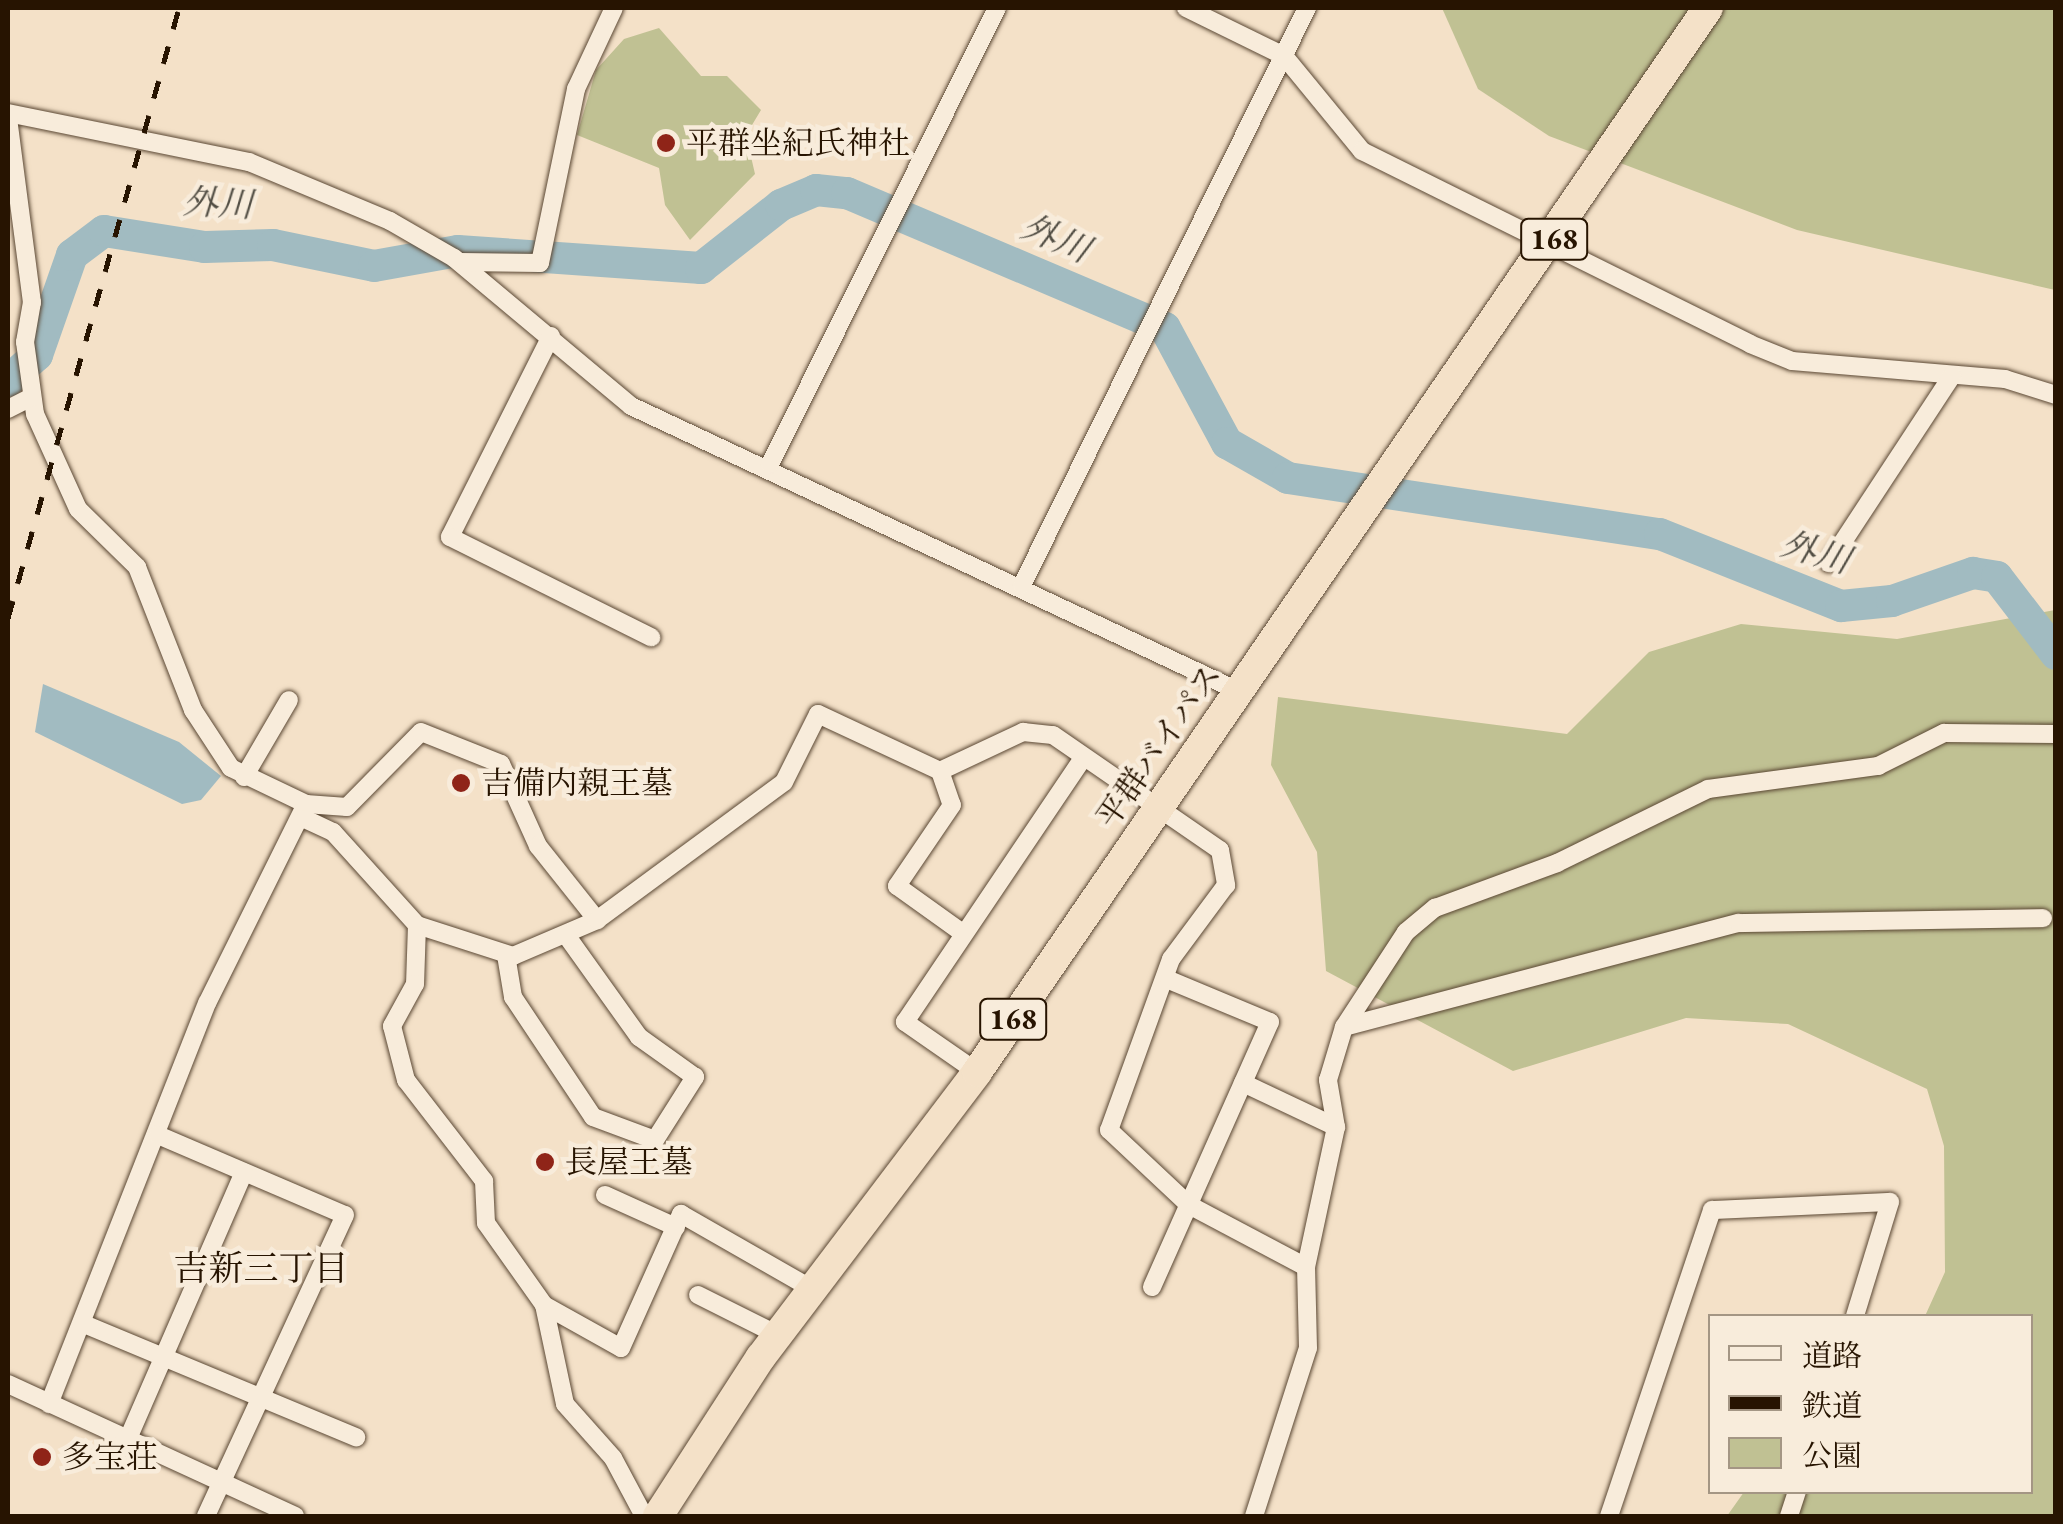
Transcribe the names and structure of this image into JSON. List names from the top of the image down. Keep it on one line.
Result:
{"streets":{"highway":["168","平群バイパス"]},"districts":["吉新三丁目"],"water":["外川"],"places":["平群坐紀氏神社","吉備内親王墓","長屋王墓","多宝荘"],"legend":["道路","鉄道","公園"]}
